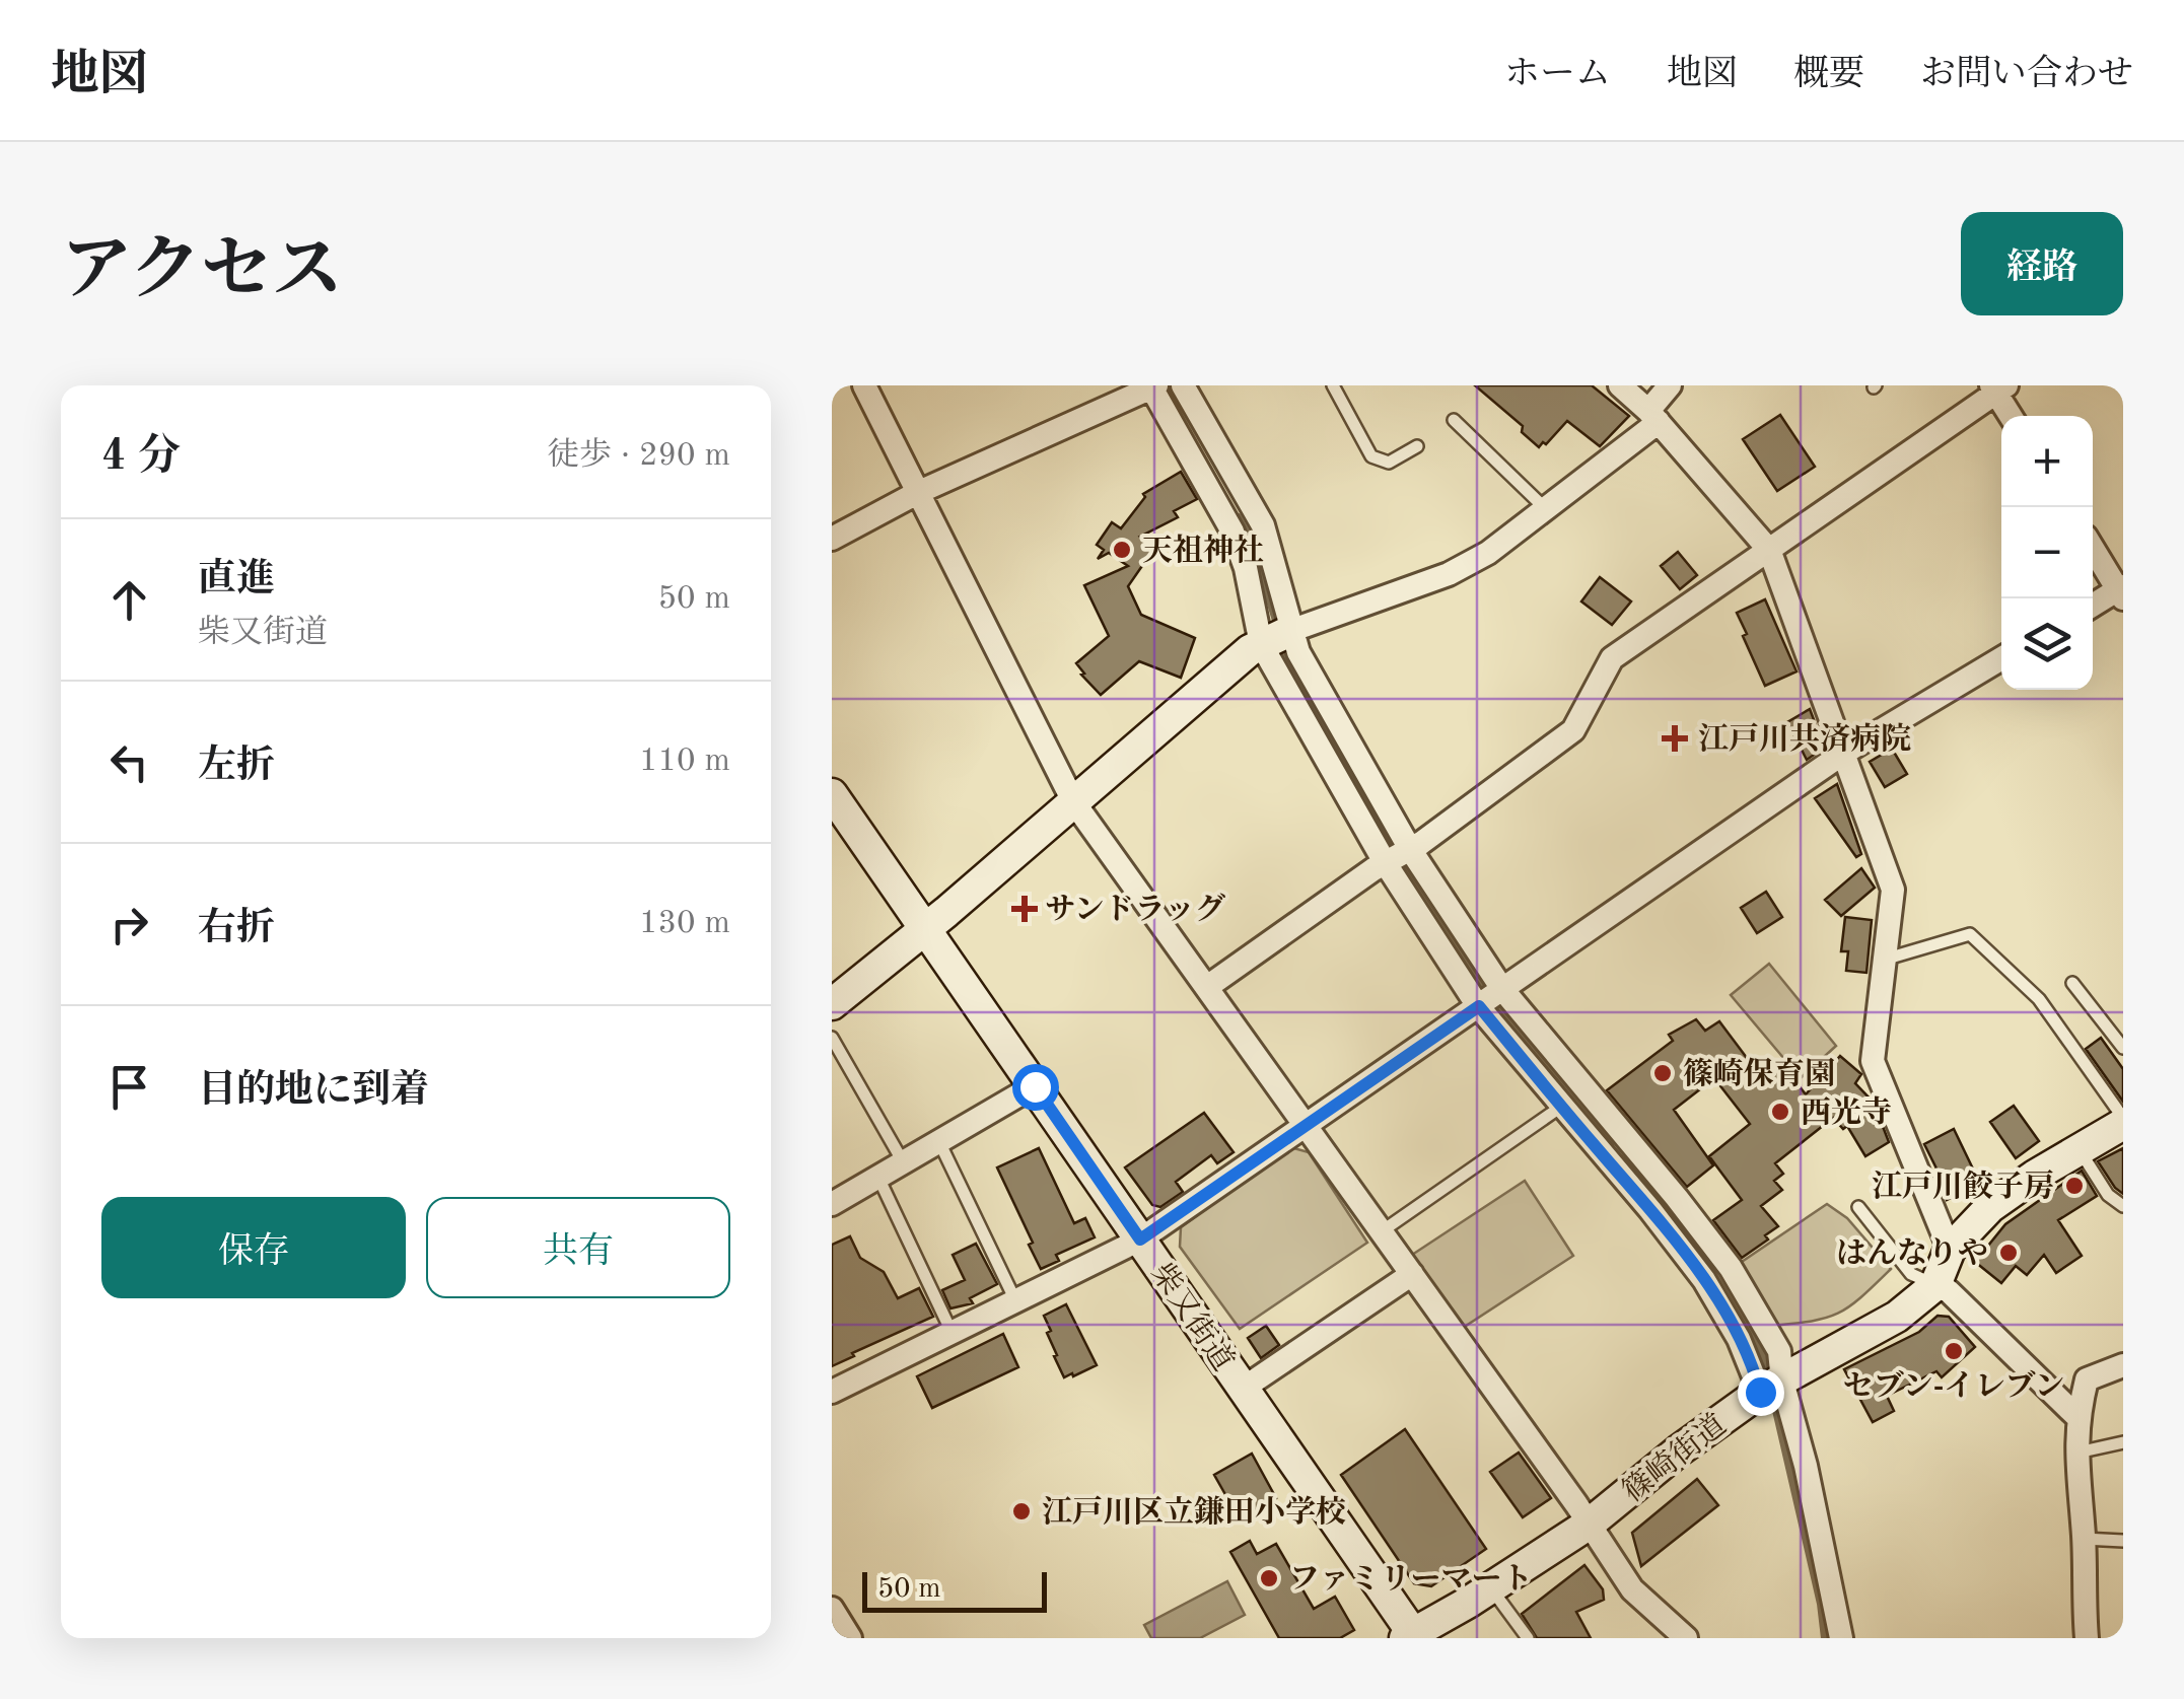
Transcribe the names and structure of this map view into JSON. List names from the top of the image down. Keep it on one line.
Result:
{"streets":{"street":["柴又街道","篠崎街道"]},"crossings":[["柴又街道","篠崎街道"]],"places":{"other":["天祖神社","篠崎保育園","西光寺","江戸川餃子房","はんなりや","セブン-イレブン","江戸川区立鎌田小学校","ファミリーマート"],"health":["江戸川共済病院","サンドラッグ"]},"scale_bar":"50 m","page":{"header":"地図","nav":["ホーム","地図","概要","お問い合わせ"],"title":"アクセス","buttons":["経路",["保存","共有"]],"heading":["4 分","徒歩 · 290 m"],"map_buttons":["+","−"],"list":[["直進","柴又街道","50 m"],["左折","110 m"],["右折","130 m"],"目的地に到着"],"scale":"50 m"}}
